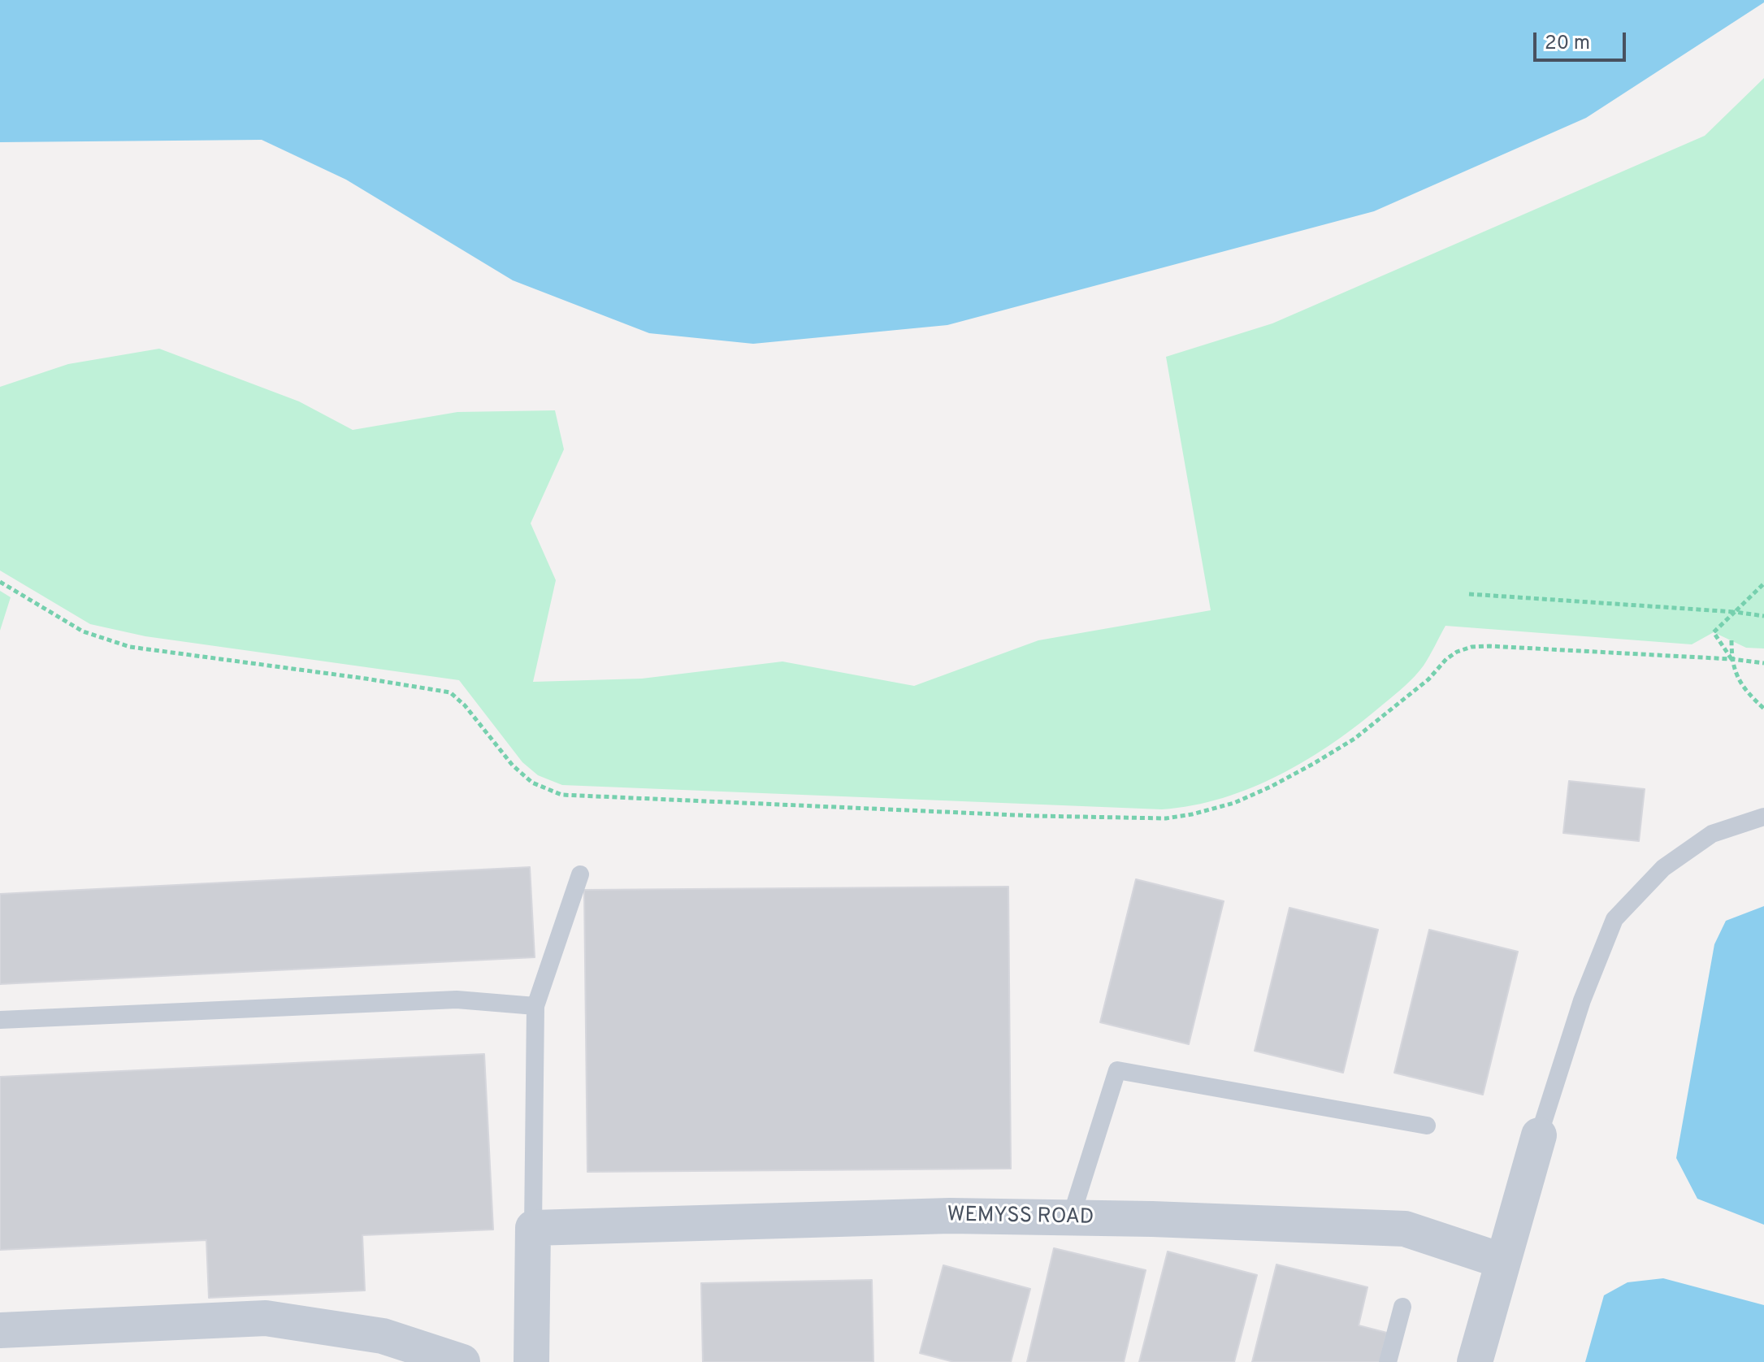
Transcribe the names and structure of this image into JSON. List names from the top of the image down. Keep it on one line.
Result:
{"streets":{"street":["WEMYSS ROAD"]},"scale_bar":"20 m"}
